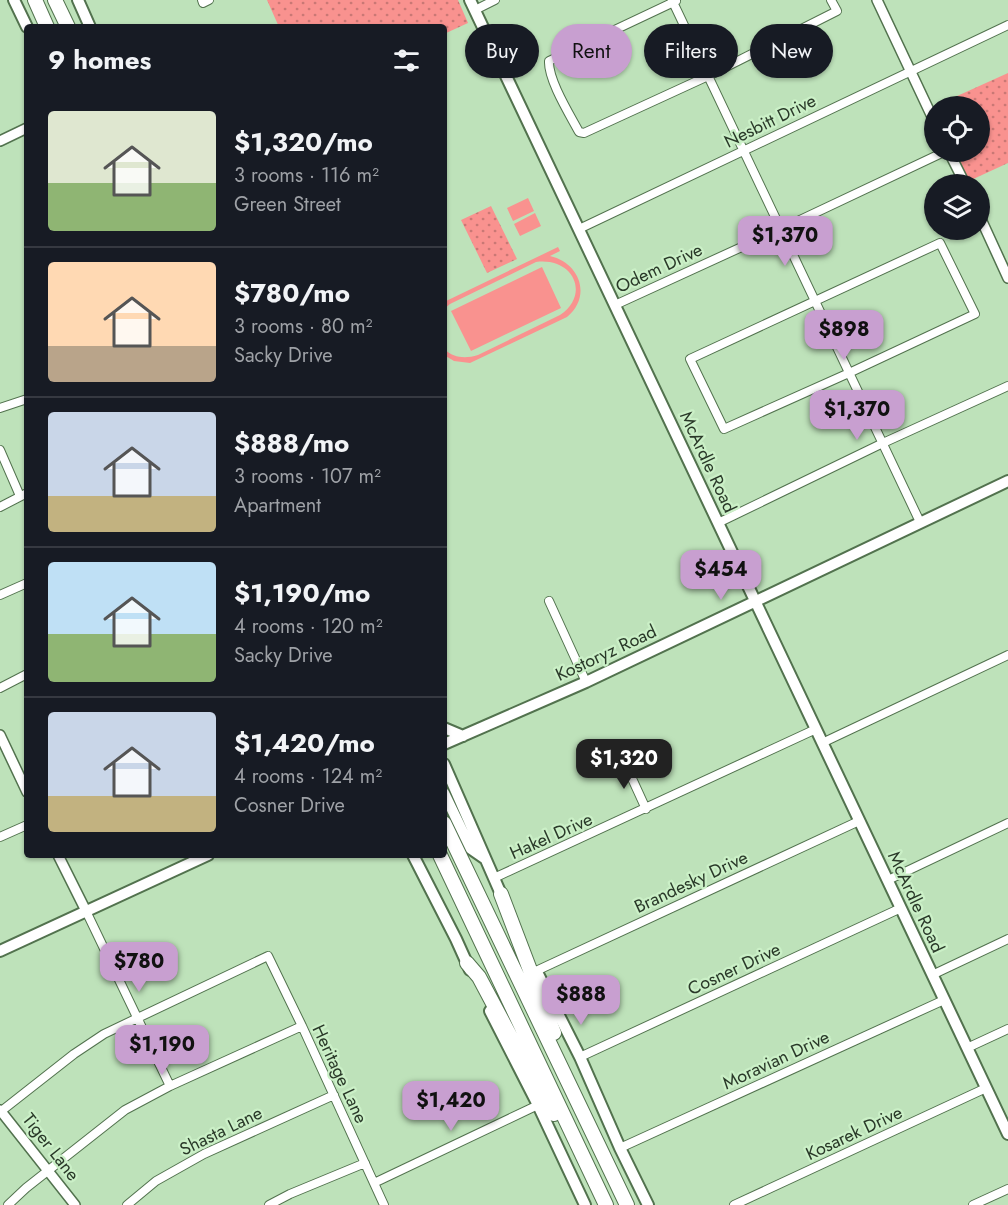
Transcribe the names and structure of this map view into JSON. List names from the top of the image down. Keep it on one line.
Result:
{"streets":{"main road":["McArdle Road","Kostoryz Road"],"street":["Nesbitt Drive","Odem Drive","Hakel Drive","Brandesky Drive","Cosner Drive","Moravian Drive","Heritage Lane","Shasta Lane","Kosarek Drive","Tiger Lane"]},"crossings":[["Nesbitt Drive","McArdle Road"],["Odem Drive","McArdle Road"],["McArdle Road","Kostoryz Road"],["McArdle Road","Hakel Drive"],["McArdle Road","Brandesky Drive"],["McArdle Road","Cosner Drive"],["McArdle Road","Moravian Drive"],["McArdle Road","Kosarek Drive"],["Heritage Lane","Shasta Lane"]],"page":{"chip":["Buy","Rent","Filters","New"],"heading":"9 homes","list":[{"name":"$1,320/mo","note":"3 rooms · 116 m² · Green Street"},{"name":"$780/mo","note":"3 rooms · 80 m² · Sacky Drive"},{"name":"$888/mo","note":"3 rooms · 107 m² · Apartment"},{"name":"$1,190/mo","note":"4 rooms · 120 m² · Sacky Drive"},{"name":"$1,420/mo","note":"4 rooms · 124 m² · Cosner Drive"}],"price":["$1,370","$898","$1,370","$454","$1,320","$780","$888","$1,190","$1,420"]}}
